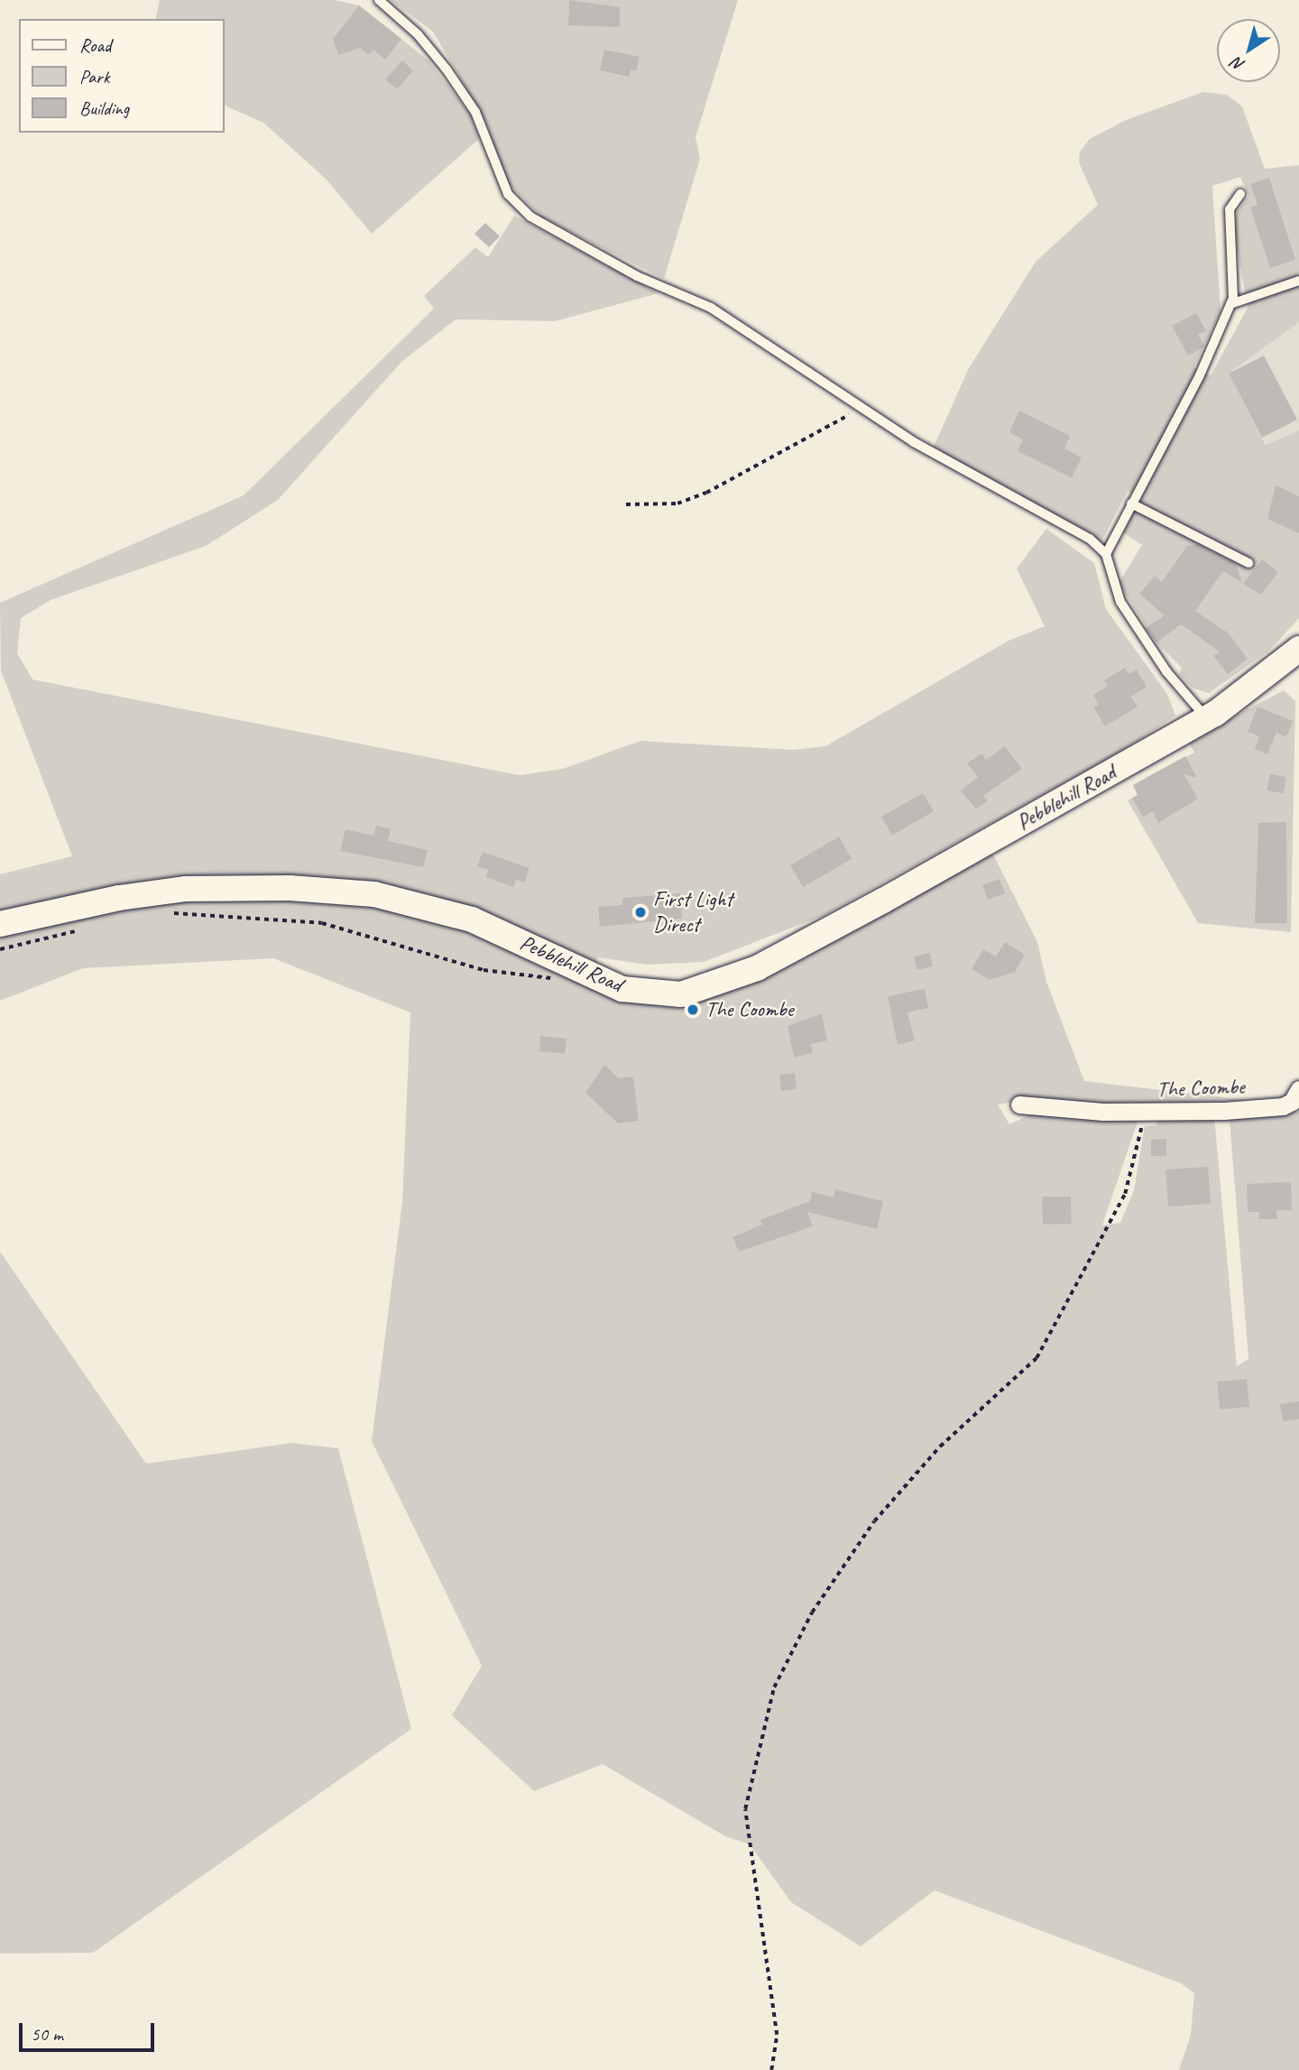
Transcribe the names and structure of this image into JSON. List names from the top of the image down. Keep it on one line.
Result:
{"streets":{"main road":["Pebblehill Road"],"street":["The Coombe"]},"places":["First Light Direct","The Coombe"],"legend":["Road","Park","Building"],"scale_bar":"50 m","north":"bottom left"}
